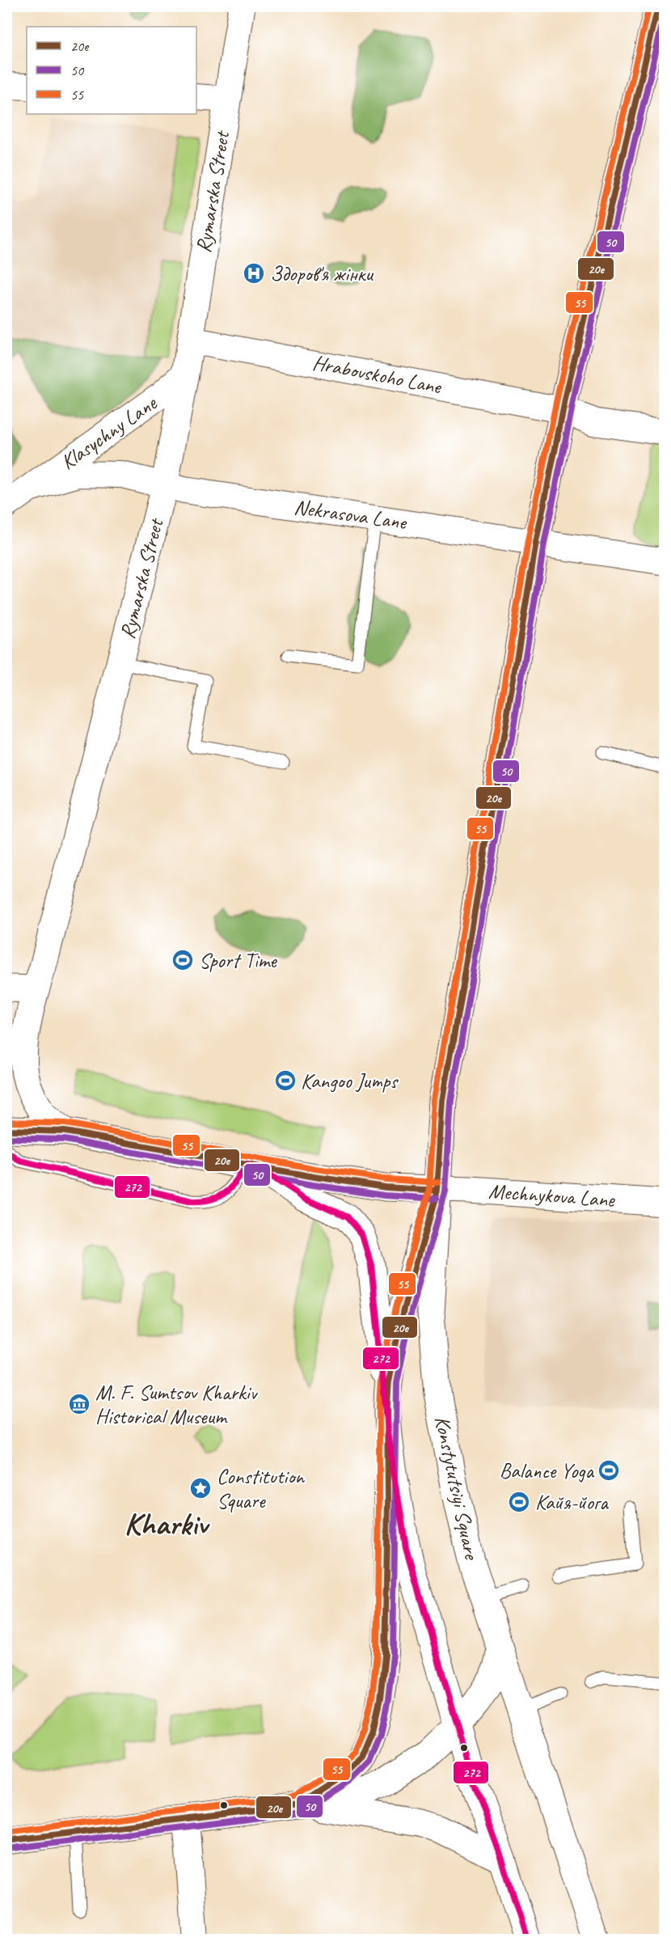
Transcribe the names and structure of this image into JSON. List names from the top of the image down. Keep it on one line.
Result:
{"streets":{"street":["Rymarska Street","Hrabovskoho Lane","Klasychny Lane","Nekrasova Lane","Mechnykova Lane","Konstytutsiyi Square"]},"crossings":[["Rymarska Street","Hrabovskoho Lane"],["Rymarska Street","Klasychny Lane"],["Rymarska Street","Nekrasova Lane"],["Klasychny Lane","Nekrasova Lane"],["Mechnykova Lane","Konstytutsiyi Square"]],"districts":["Kharkiv"],"places":{"hospital":["Здоров'я жінки"],"sports":["Sport Time","Kangoo Jumps","Balance Yoga","Кайя-йога"],"museum":["M. F. Sumtsov Kharkiv Historical Museum"],"place":["Constitution Square"]},"lines":["transit line 20е","transit line 55","transit line 50","transit line 272"],"legend":["20е","50","55"]}
